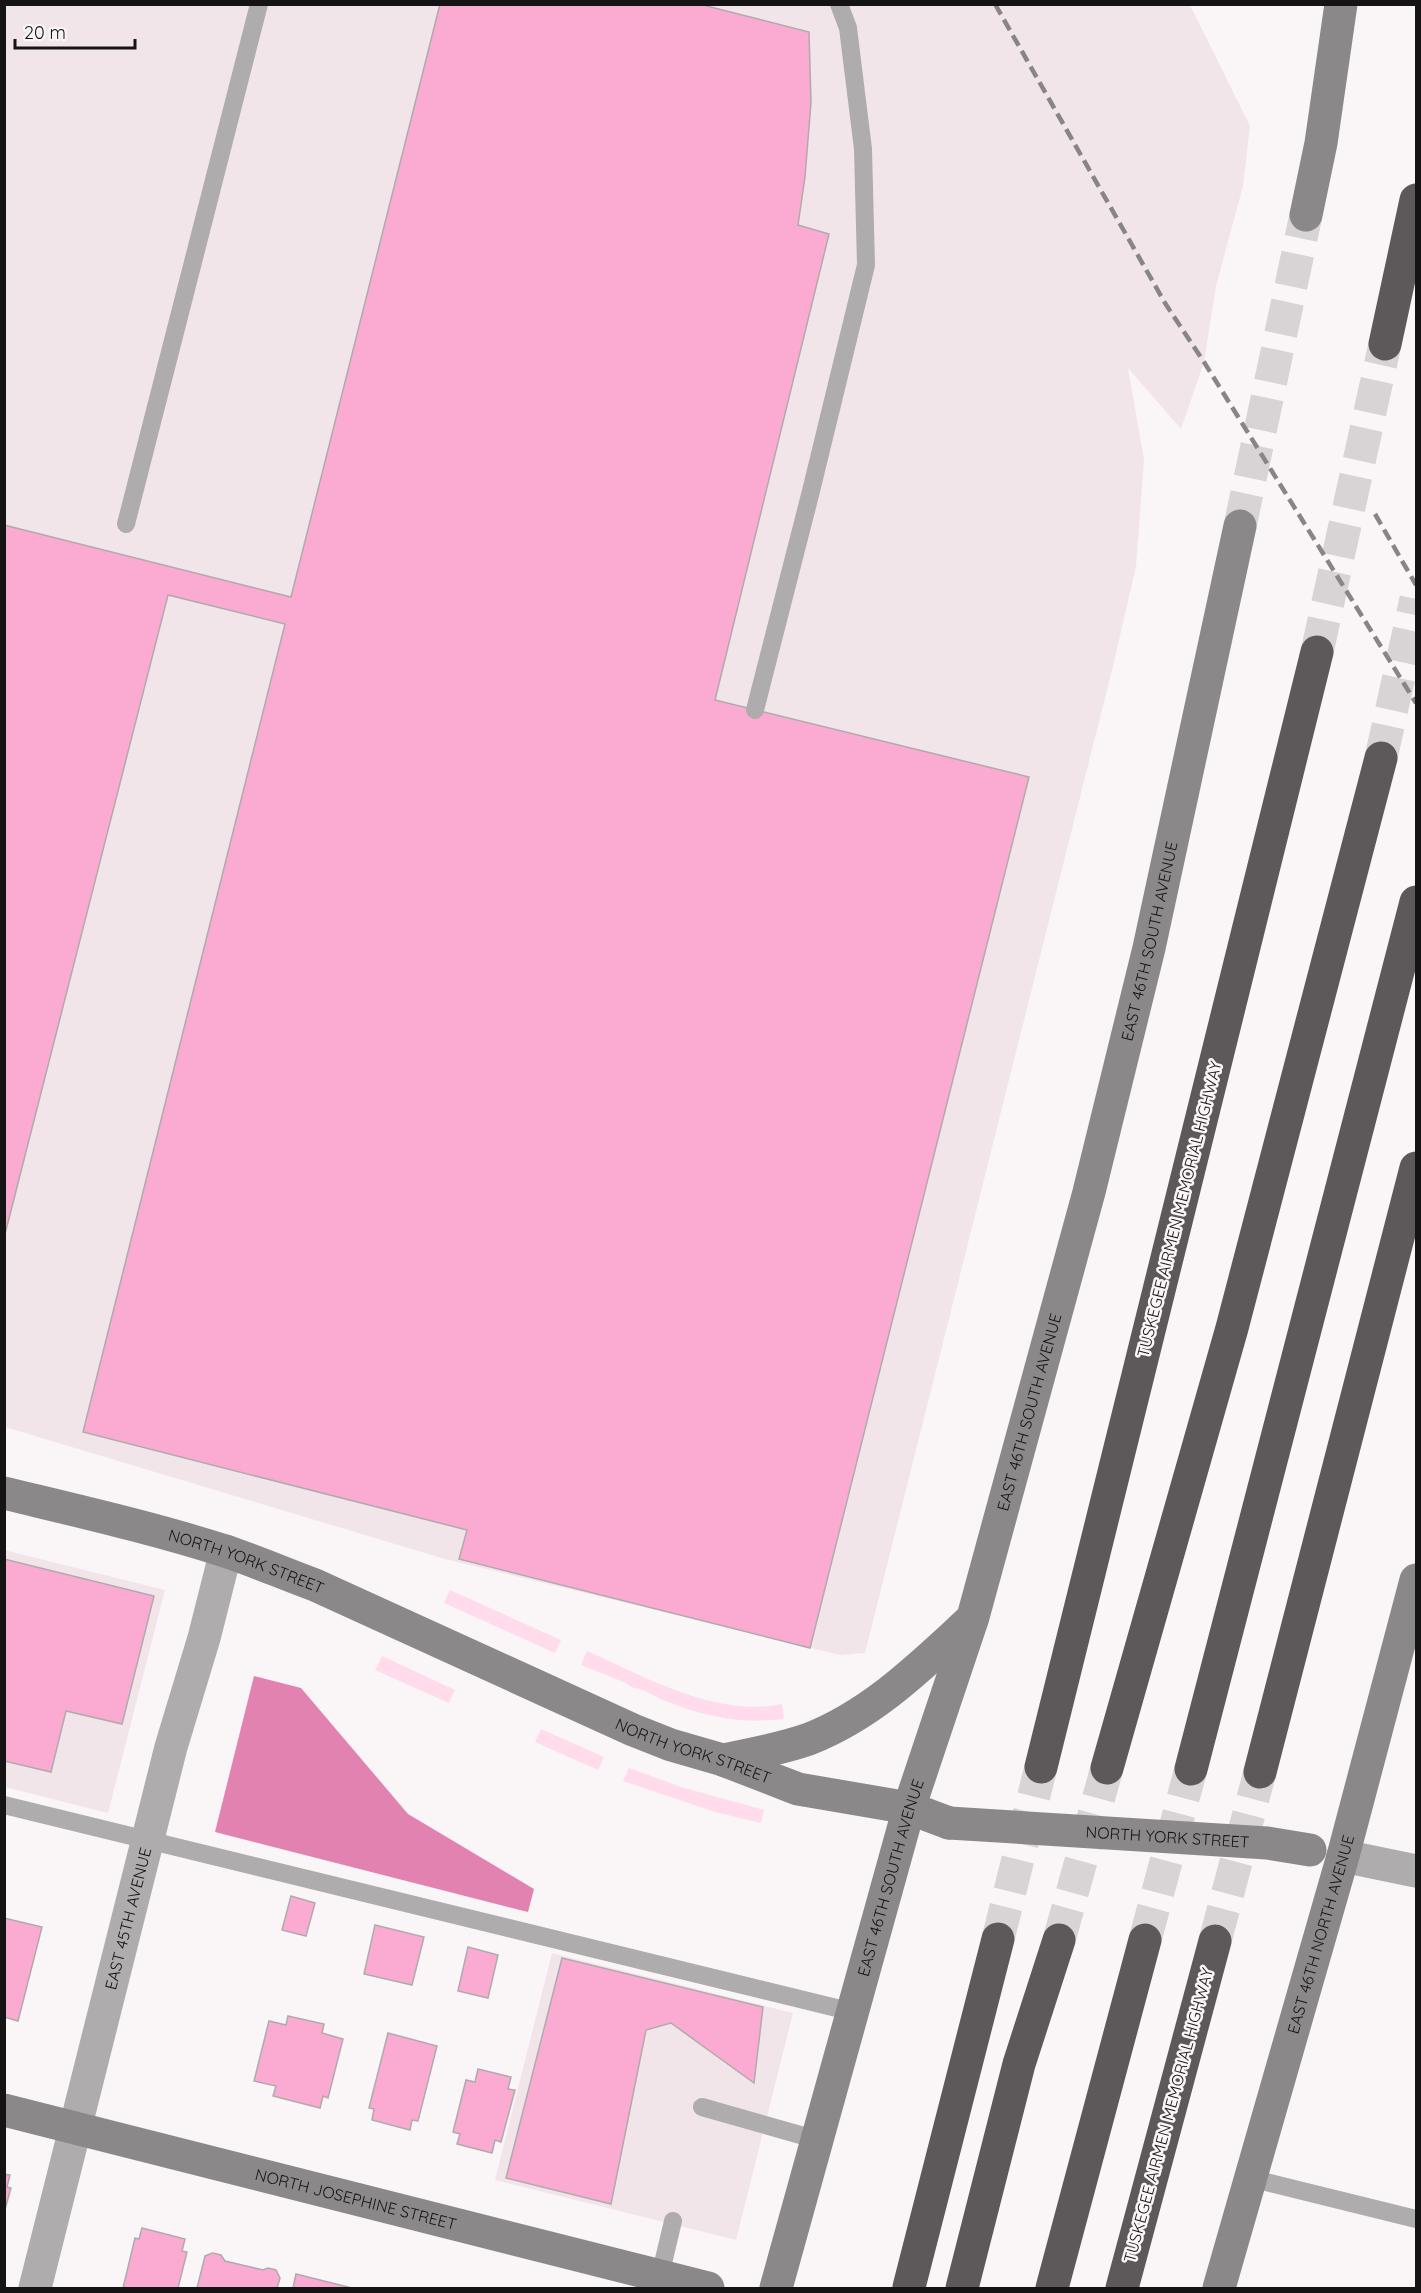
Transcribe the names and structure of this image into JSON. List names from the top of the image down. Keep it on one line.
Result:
{"streets":{"highway":["TUSKEGEE AIRMEN MEMORIAL HIGHWAY"],"main road":["EAST 46TH SOUTH AVENUE","NORTH YORK STREET","EAST 46TH NORTH AVENUE","NORTH JOSEPHINE STREET"],"street":["EAST 45TH AVENUE"]},"crossings":[["EAST 46TH SOUTH AVENUE","NORTH YORK STREET"],["NORTH YORK STREET","EAST 45TH AVENUE"],["NORTH YORK STREET","EAST 46TH NORTH AVENUE"],["EAST 45TH AVENUE","NORTH JOSEPHINE STREET"]],"scale_bar":"20 m"}
